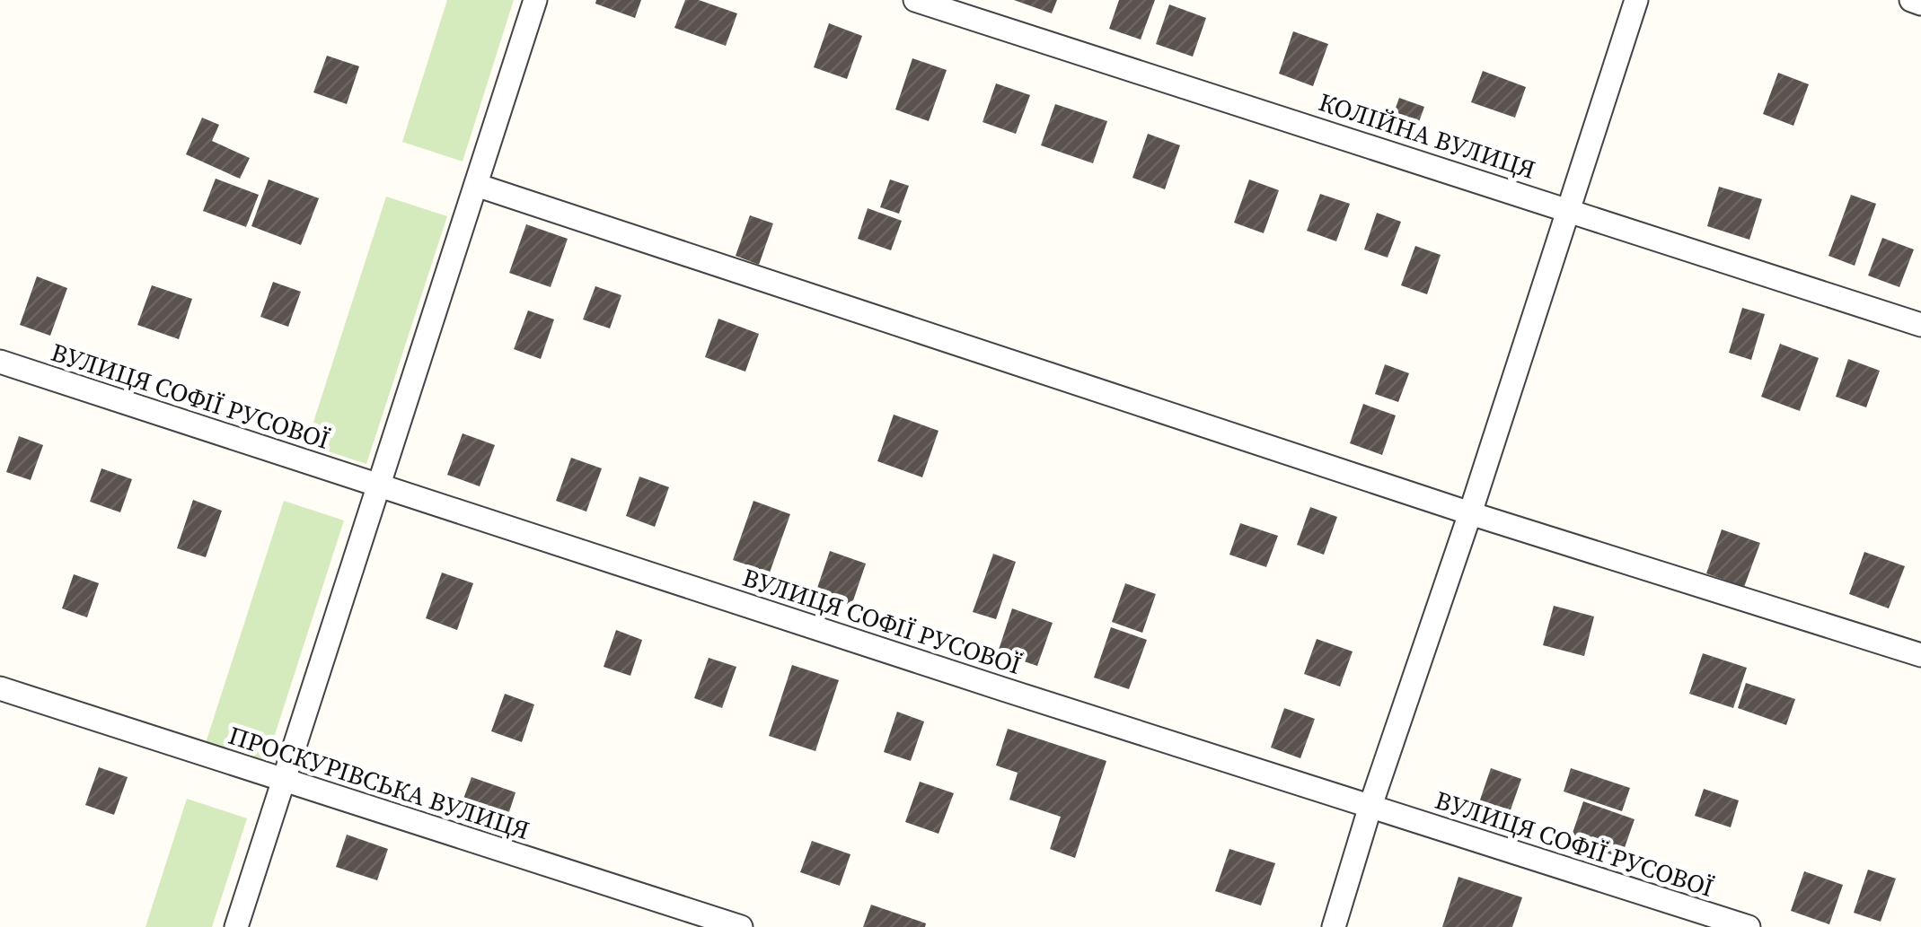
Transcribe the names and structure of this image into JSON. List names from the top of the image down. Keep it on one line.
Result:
{"streets":{"street":["КОЛІЙНА ВУЛИЦЯ","ВУЛИЦЯ СОФІЇ РУСОВОЇ","ПРОСКУРІВСЬКА ВУЛИЦЯ"]}}
